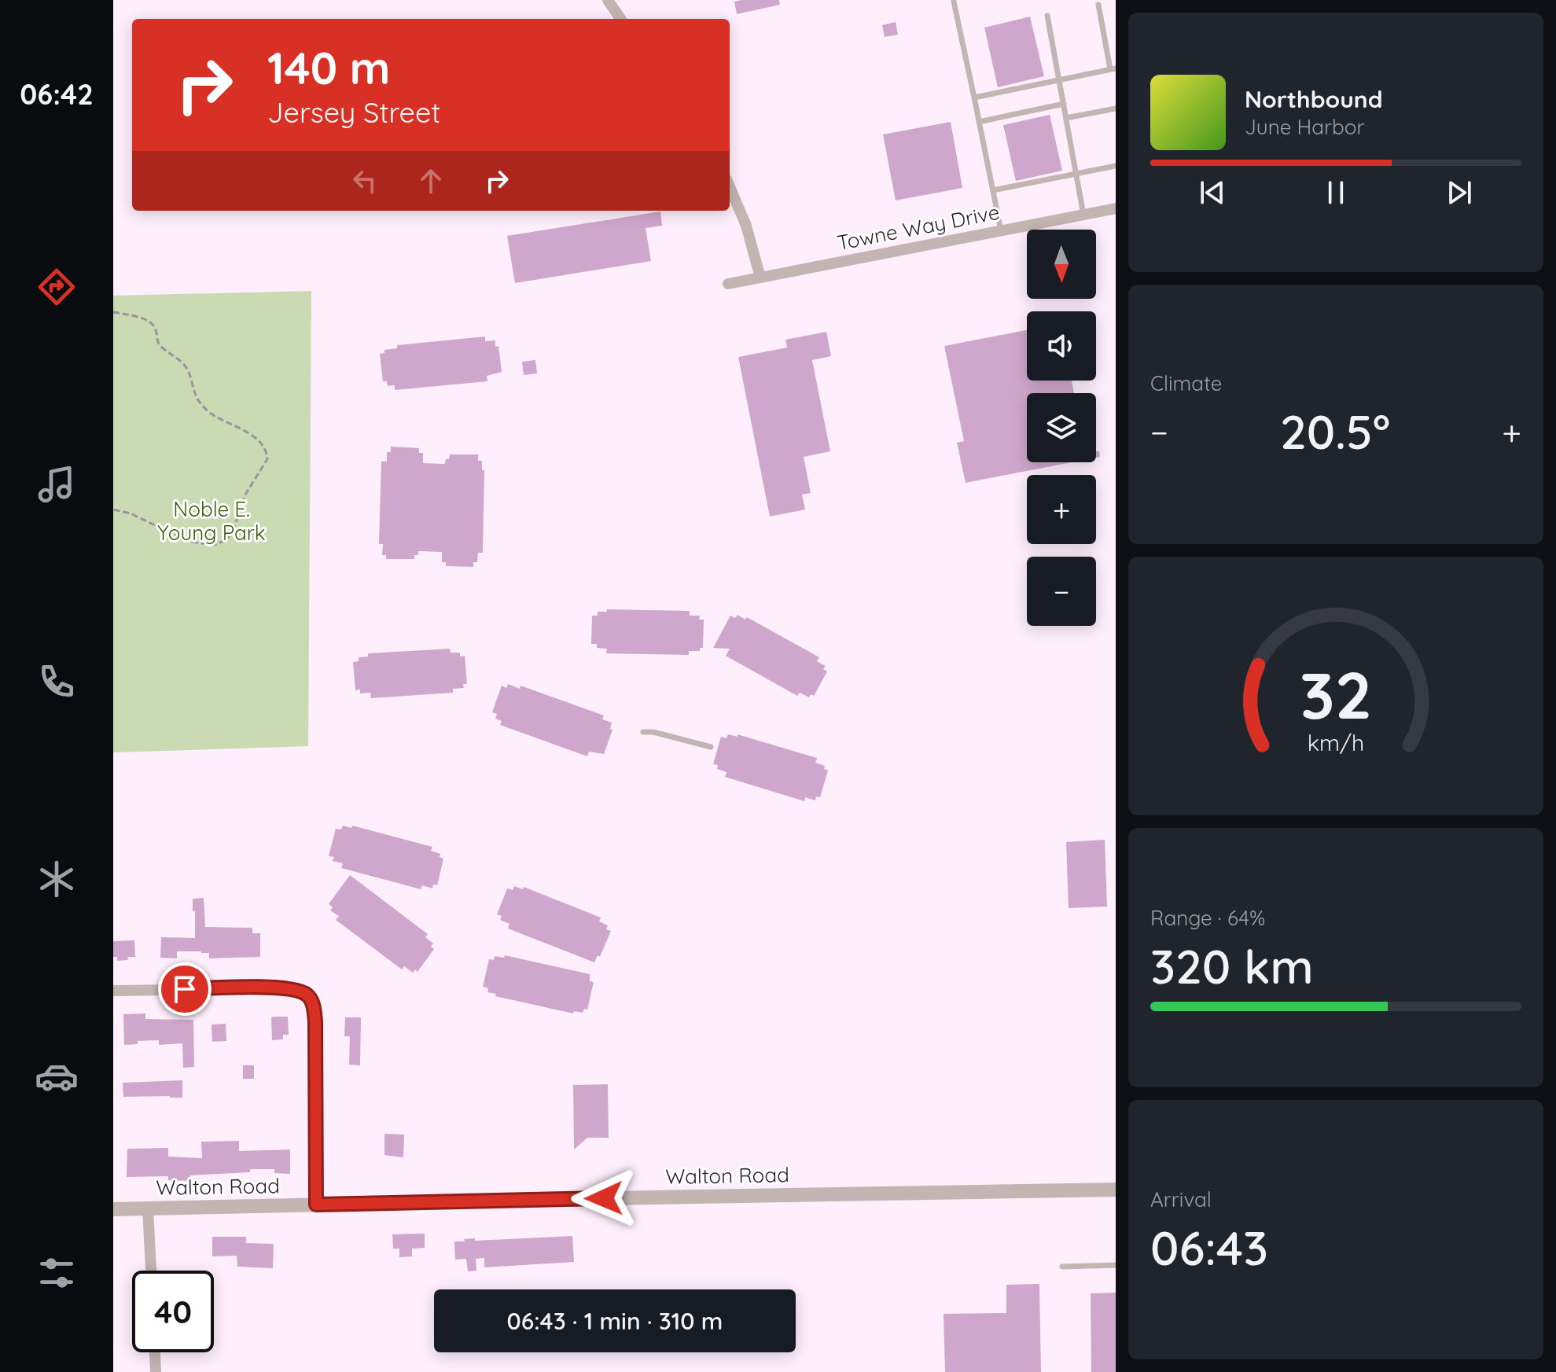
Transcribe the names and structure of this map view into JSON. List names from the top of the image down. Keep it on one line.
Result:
{"streets":{"street":["Towne Way Drive","Walton Road"]},"parks":["Noble E. Young Park"],"north":"bottom","page":{"tabs":"06:42","turn":["140 m","Jersey Street"],"song":["Northbound","June Harbor"],"map_buttons":["+","−"],"tile":["Climate",["Range · 64%","320 km"],["Arrival","06:43"]],"heat":["−","20.5°","+"],"limit":"40","trip":"06:43 · 1 min · 310 m","gauge":["32","km/h"]}}
